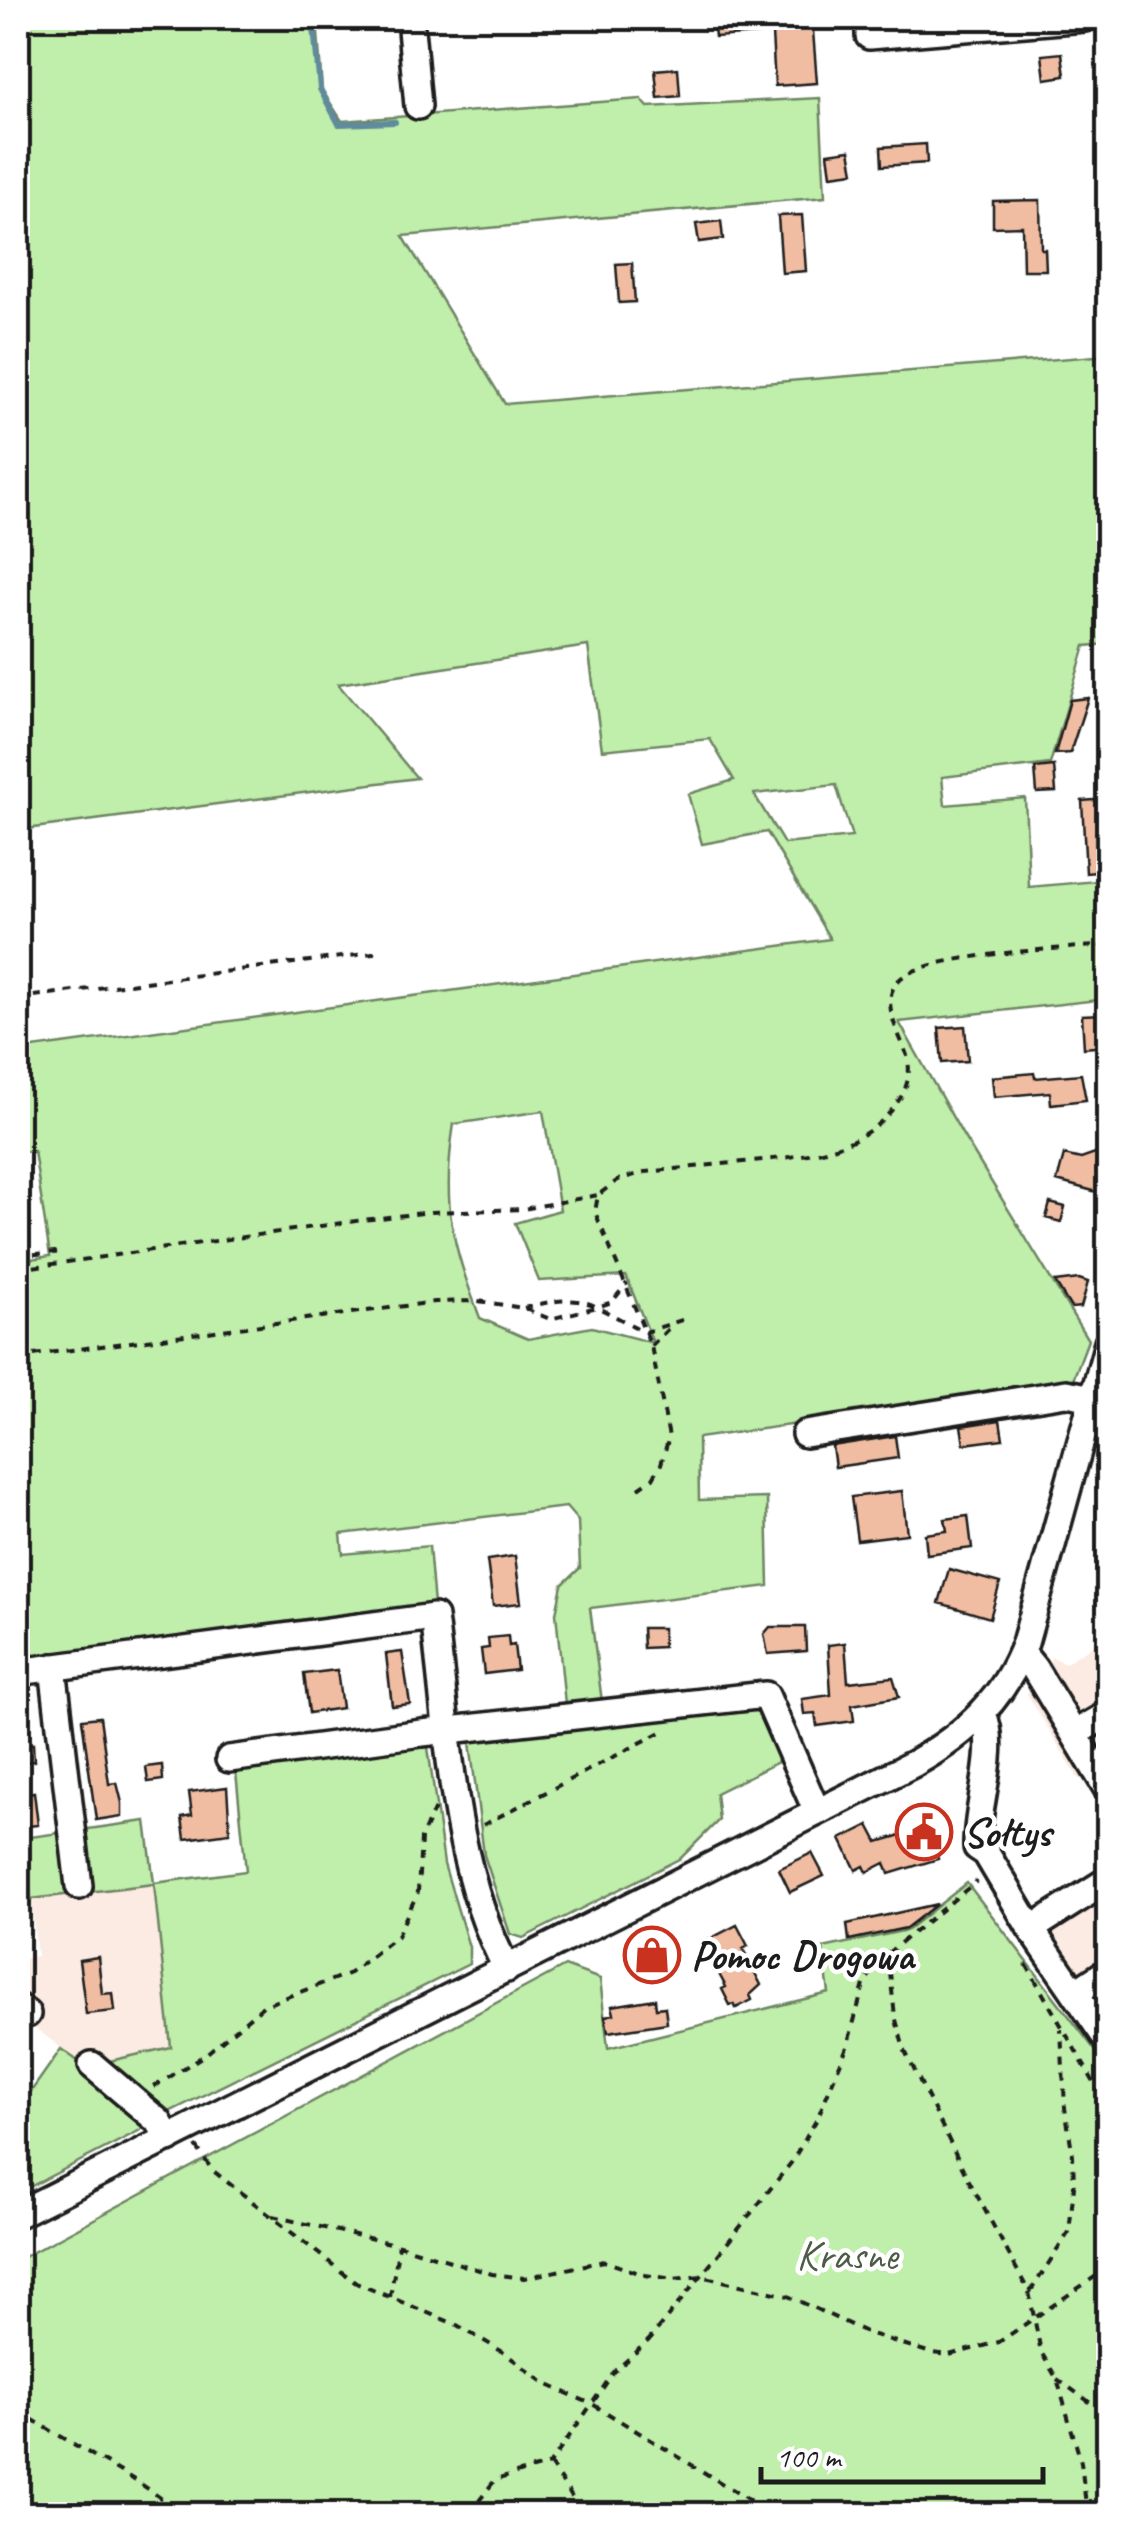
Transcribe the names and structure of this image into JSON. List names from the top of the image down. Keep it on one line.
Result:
{"parks":["Krasne"],"places":{"public building":["Sołtys"],"shop":["Pomoc Drogowa"]},"scale_bar":"100 m"}
